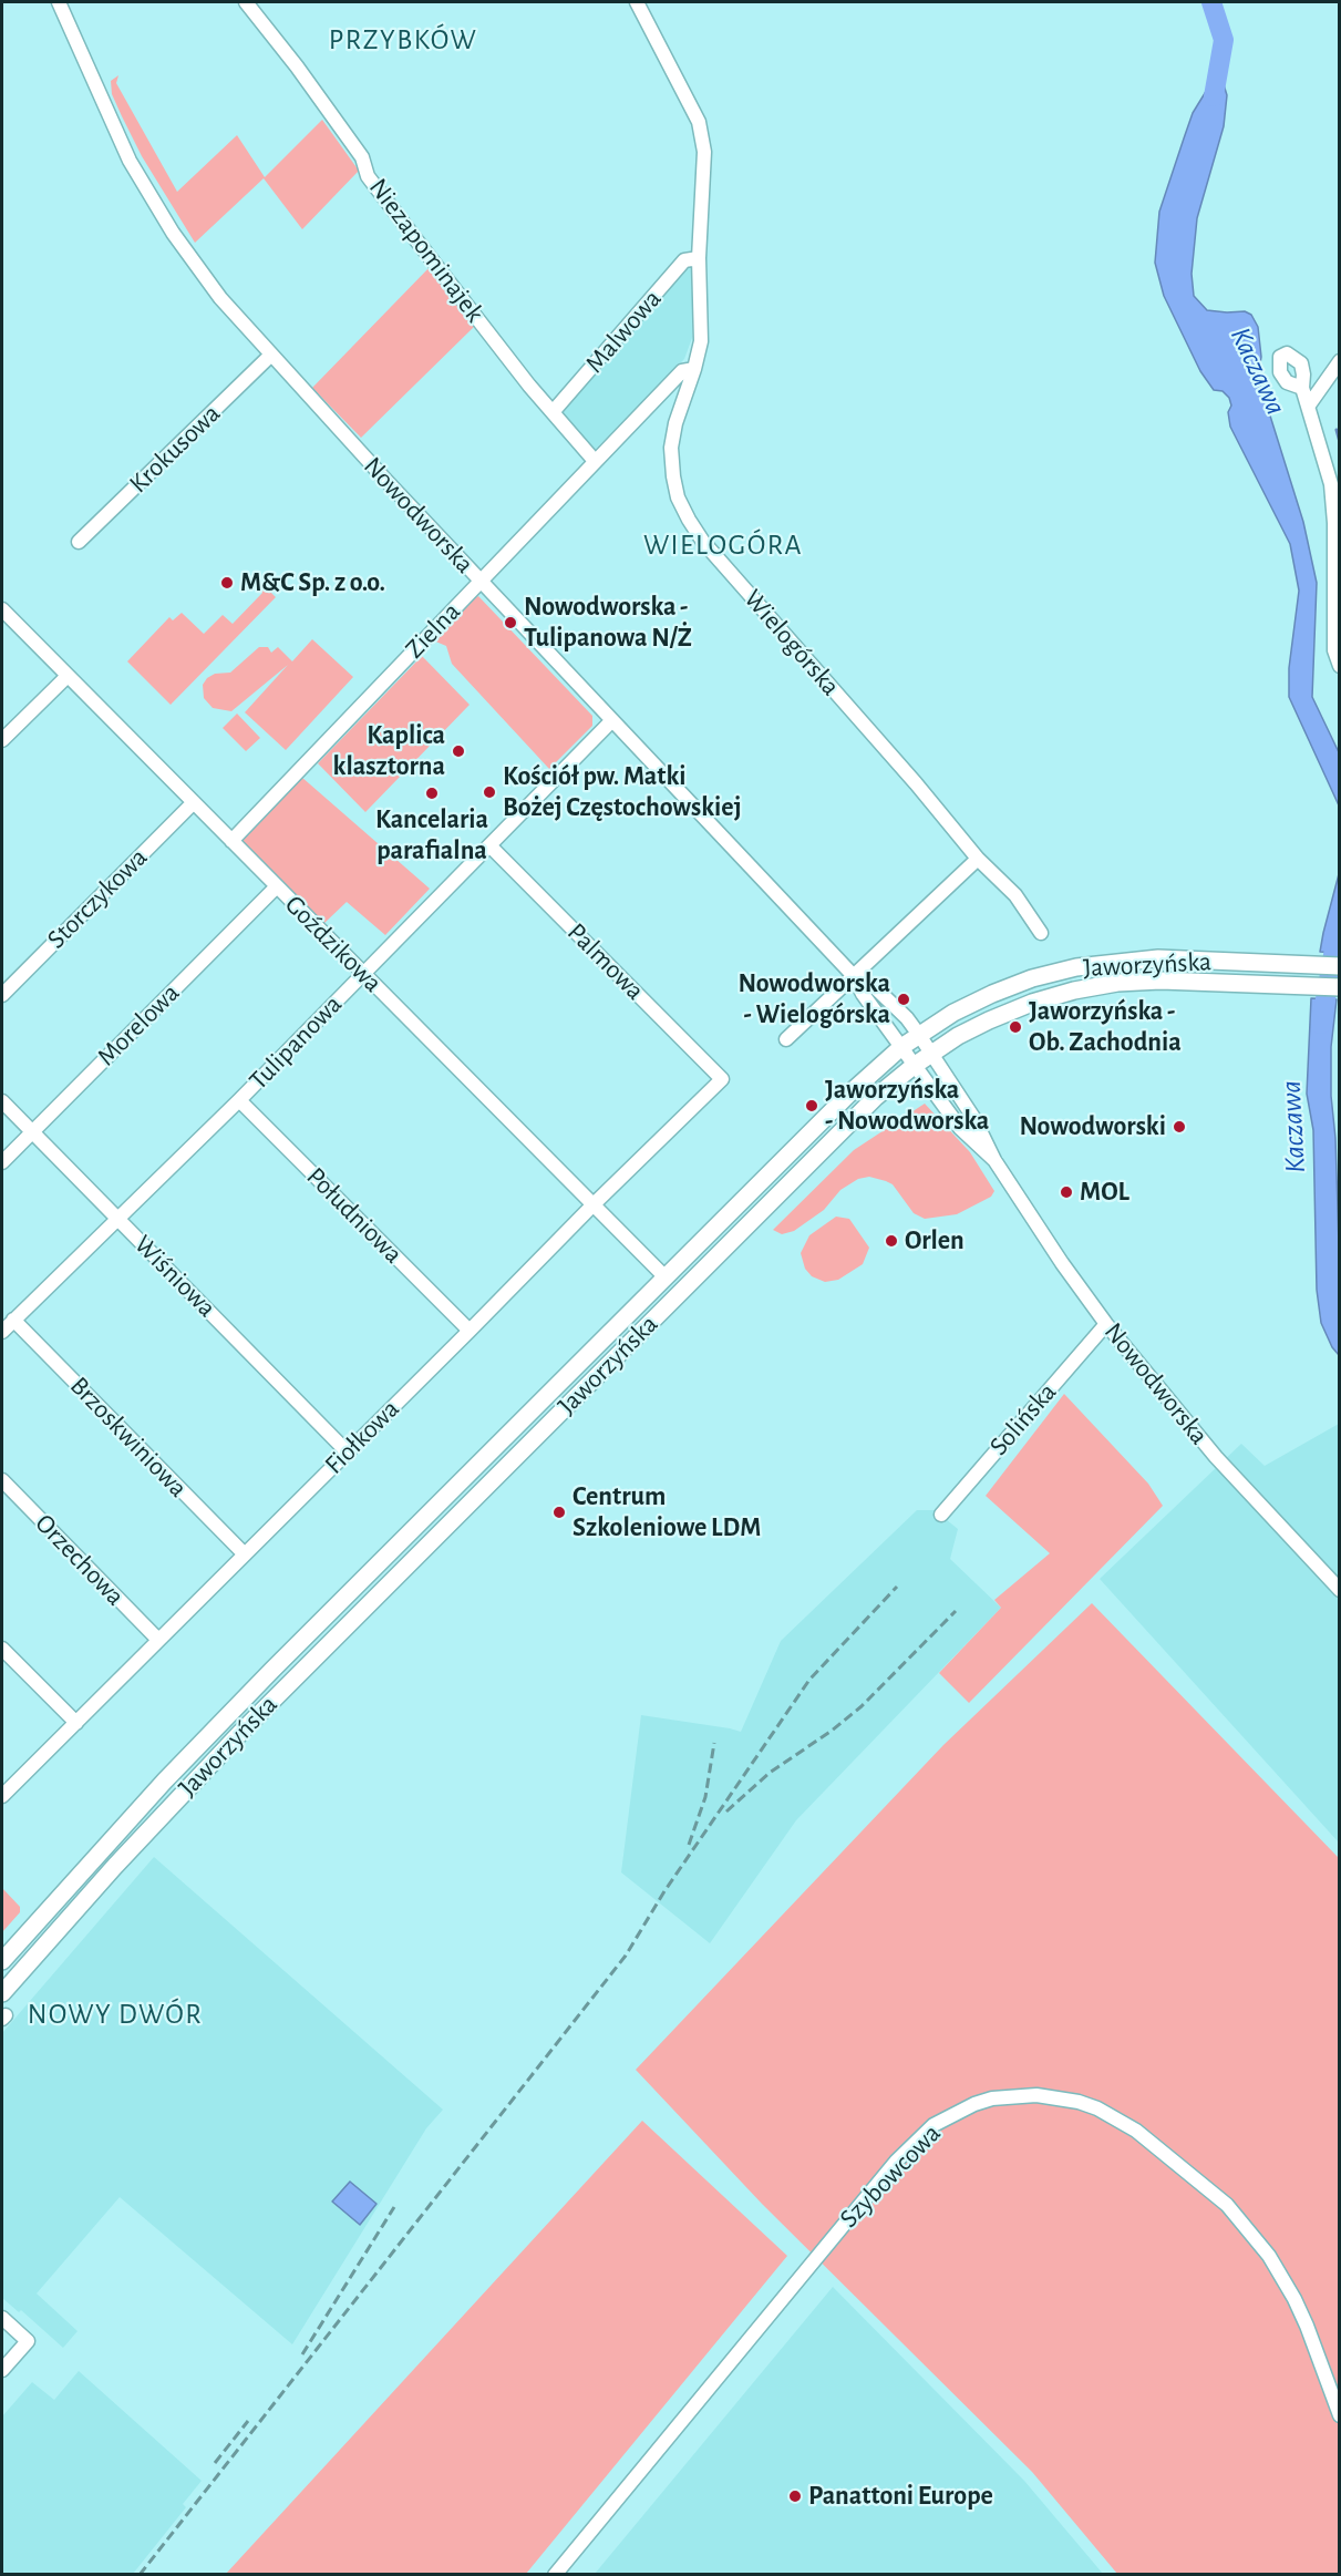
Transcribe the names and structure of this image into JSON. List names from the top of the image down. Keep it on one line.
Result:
{"streets":{"main road":["Jaworzyńska"],"street":["Niezapominajek","Malwowa","Krokusowa","Nowodworska","Zielna","Wielogórska","Storczykowa","Goździkowa","Palmowa","Morelowa","Tulipanowa","Południowa","Wiśniowa","Solińska","Brzoskwiniowa","Fiołkowa","Orzechowa","Szybowcowa"]},"crossings":[["Niezapominajek","Malwowa"],["Niezapominajek","Zielna"],["Malwowa","Wielogórska"],["Krokusowa","Nowodworska"],["Nowodworska","Zielna"],["Nowodworska","Jaworzyńska"],["Nowodworska","Tulipanowa"],["Nowodworska","Solińska"],["Zielna","Wielogórska"],["Zielna","Goździkowa"],["Storczykowa","Goździkowa"],["Goździkowa","Jaworzyńska"],["Goździkowa","Morelowa"],["Goździkowa","Tulipanowa"],["Goździkowa","Fiołkowa"],["Palmowa","Tulipanowa"],["Palmowa","Fiołkowa"],["Morelowa","Wiśniowa"],["Tulipanowa","Południowa"],["Tulipanowa","Wiśniowa"],["Tulipanowa","Brzoskwiniowa"],["Południowa","Fiołkowa"],["Wiśniowa","Fiołkowa"],["Brzoskwiniowa","Fiołkowa"],["Fiołkowa","Orzechowa"]],"districts":["PRZYBKÓW","WIELOGÓRA","NOWY DWÓR"],"water":["Kaczawa"],"places":["M&C Sp. z o.o.","Nowodworska - Tulipanowa N/Ż","Kaplica klasztorna","Kościół pw. Matki Bożej Częstochowskiej","Kancelaria parafialna","Nowodworska - Wielogórska","Jaworzyńska - Ob. Zachodnia","Jaworzyńska - Nowodworska","Nowodworski","MOL","Orlen","Centrum Szkoleniowe LDM","Panattoni Europe"]}
